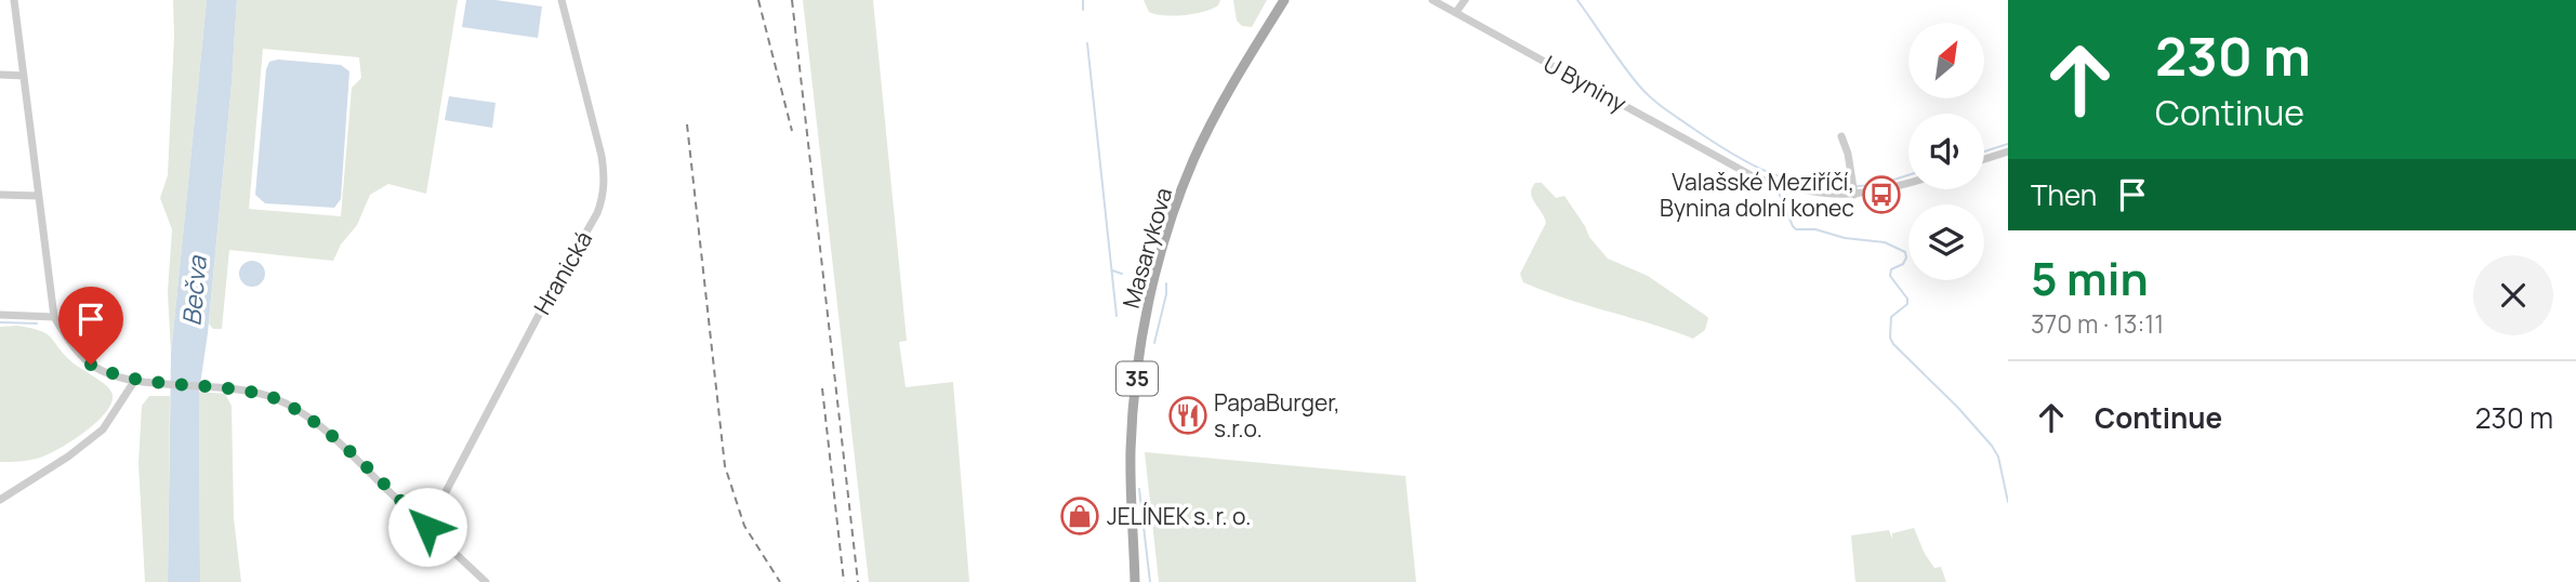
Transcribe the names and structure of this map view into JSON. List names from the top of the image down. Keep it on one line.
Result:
{"streets":{"main road":["Masarykova","35"],"street":["U Byniny","Hranická"]},"water":["Bečva"],"places":{"bus stop":["Valašské Meziříčí, Bynina dolní konec"],"restaurant":["PapaBurger, s.r.o."],"shop":["JELÍNEK s. r. o."]},"north":"top right","page":{"turn":["230 m","Continue"],"then":"Then","heading":["5 min","370 m · 13:11"],"list":[{"name":"Continue","value":"230 m"}]}}
